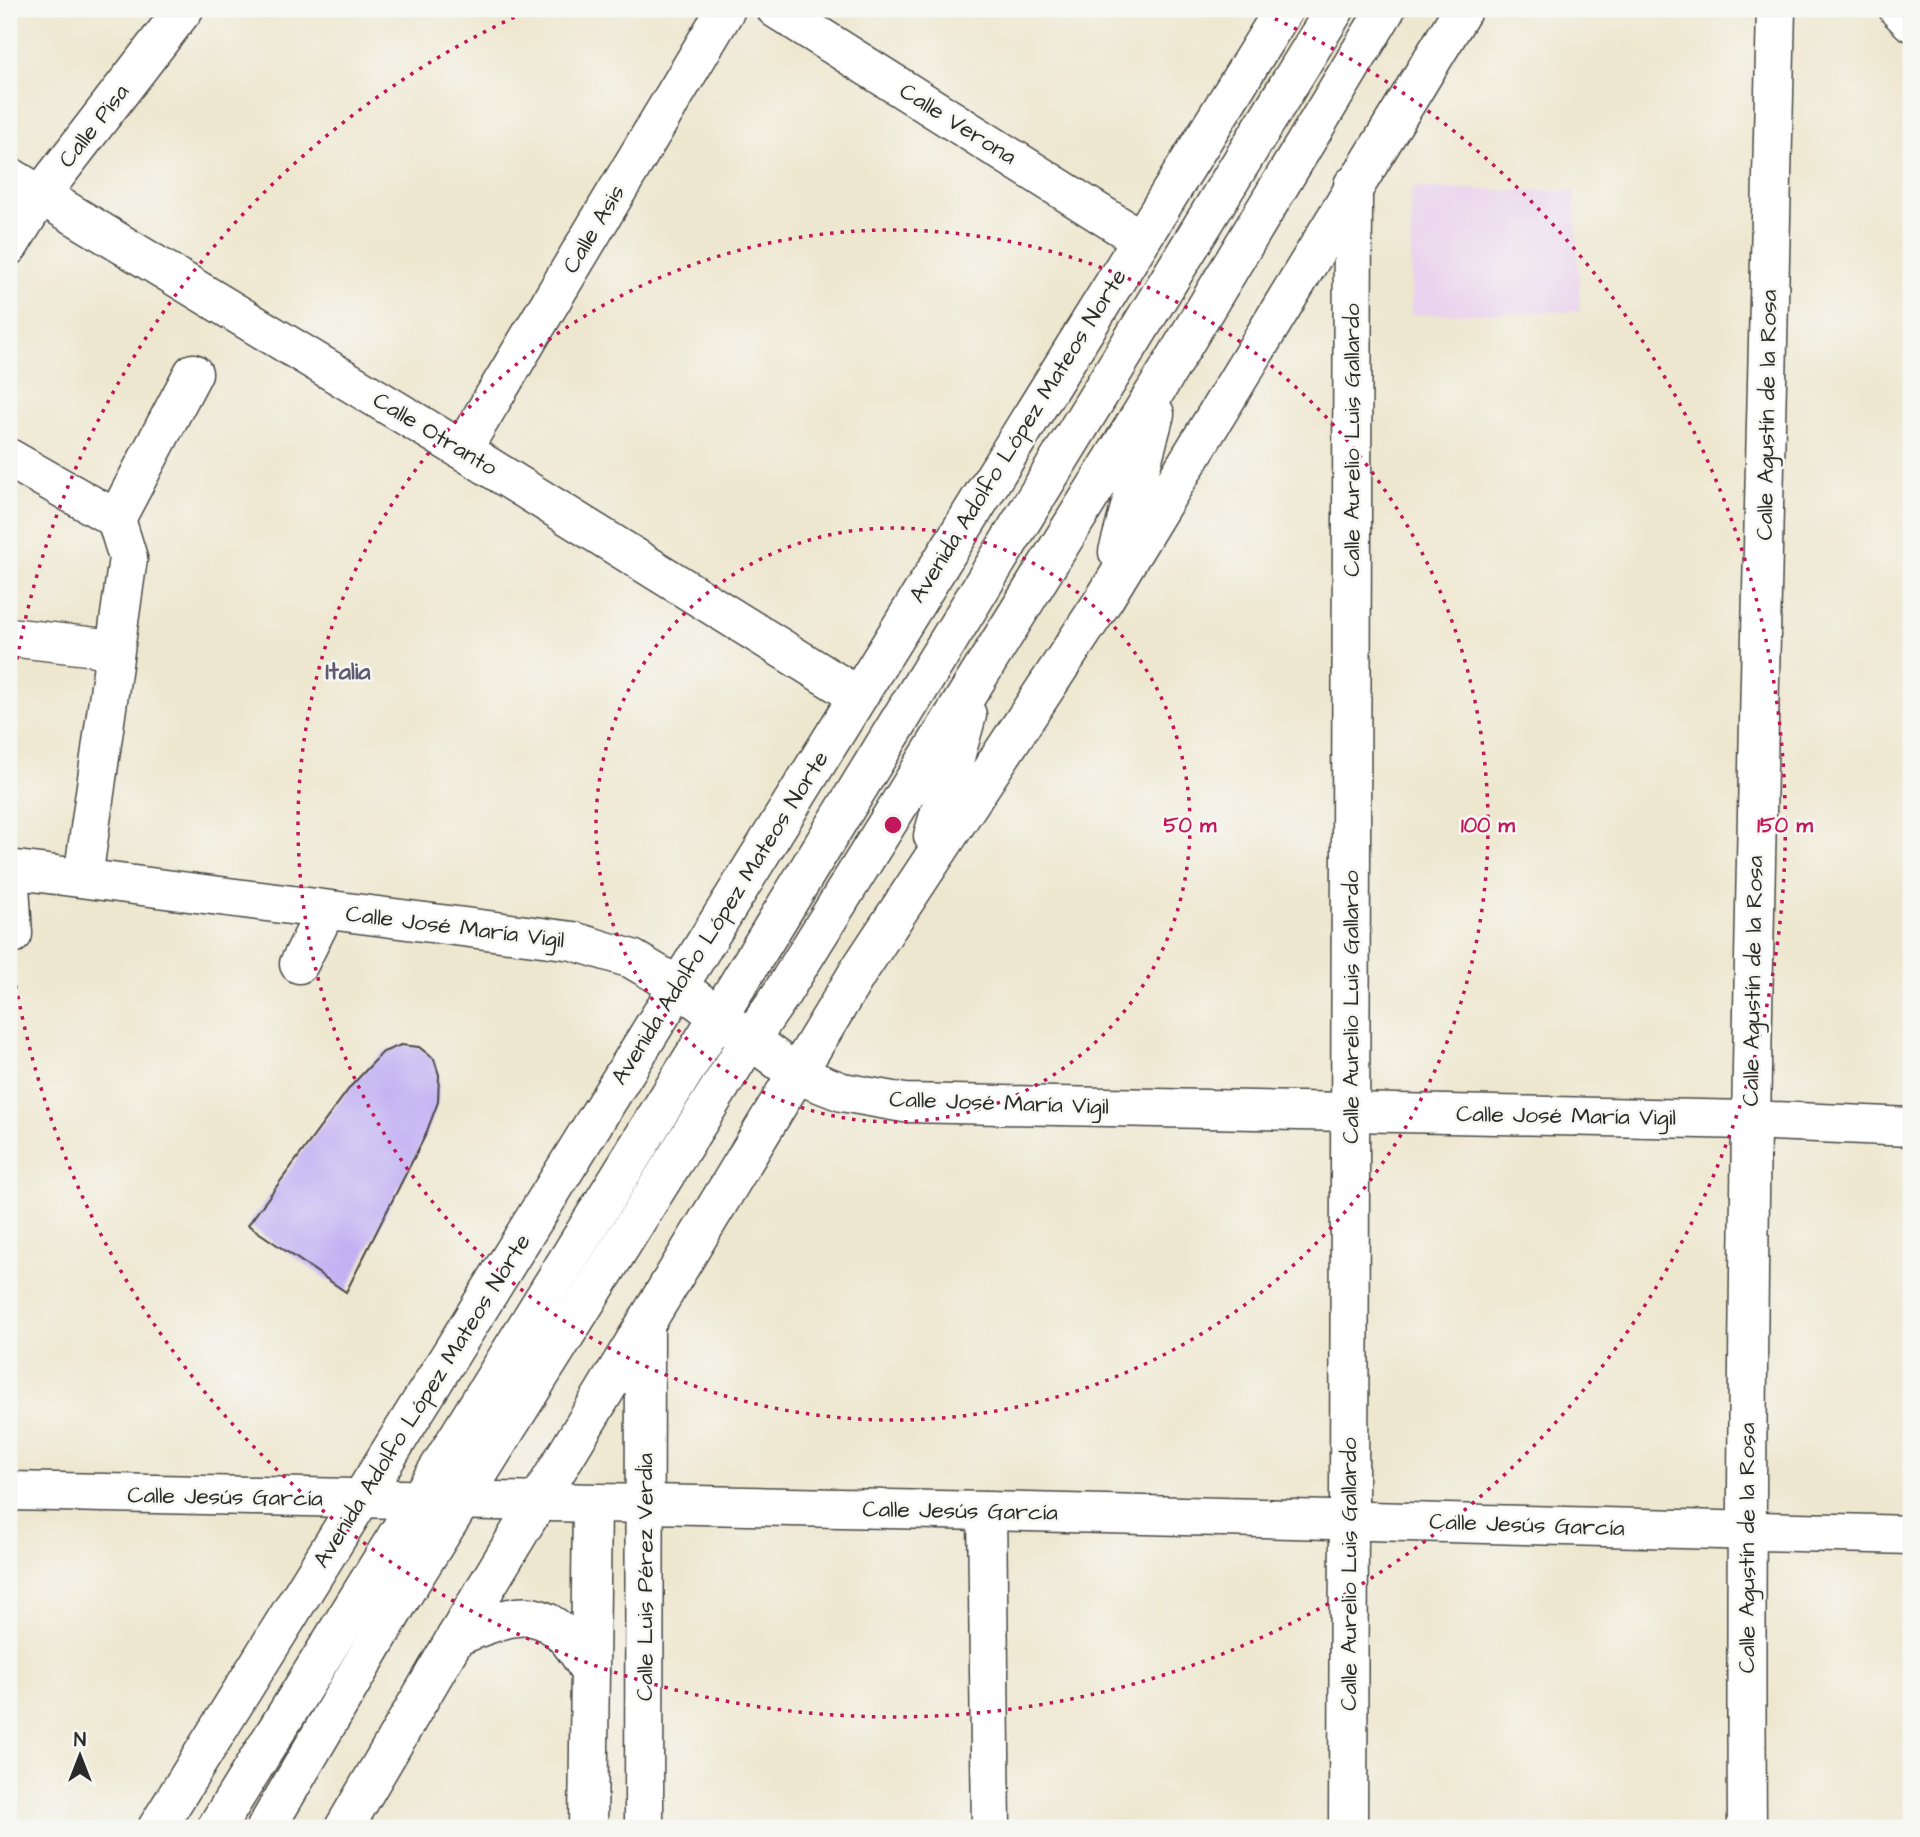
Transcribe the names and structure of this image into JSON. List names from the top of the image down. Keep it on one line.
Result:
{"streets":{"street":["Calle Verona","Calle Pisa","Calle Asis","Calle Agustín de la Rosa","Calle Otranto","Avenida Adolfo López Mateos Norte","Calle Aurelio Luis Gallardo","Calle José María Vigil","Calle Jesús García","Calle Luis Pérez Verdia"]},"crossings":[["Calle Verona","Avenida Adolfo López Mateos Norte"],["Calle Pisa","Calle Otranto"],["Calle Asis","Calle Otranto"],["Calle Agustín de la Rosa","Calle José María Vigil"],["Calle Agustín de la Rosa","Calle Jesús García"],["Calle Otranto","Avenida Adolfo López Mateos Norte"],["Avenida Adolfo López Mateos Norte","Calle José María Vigil"],["Avenida Adolfo López Mateos Norte","Calle Jesús García"],["Calle Aurelio Luis Gallardo","Calle José María Vigil"],["Calle Aurelio Luis Gallardo","Calle Jesús García"],["Calle Jesús García","Calle Luis Pérez Verdia"]],"districts":["Italia"],"north":"top","rings":["50 m","100 m","150 m"]}
